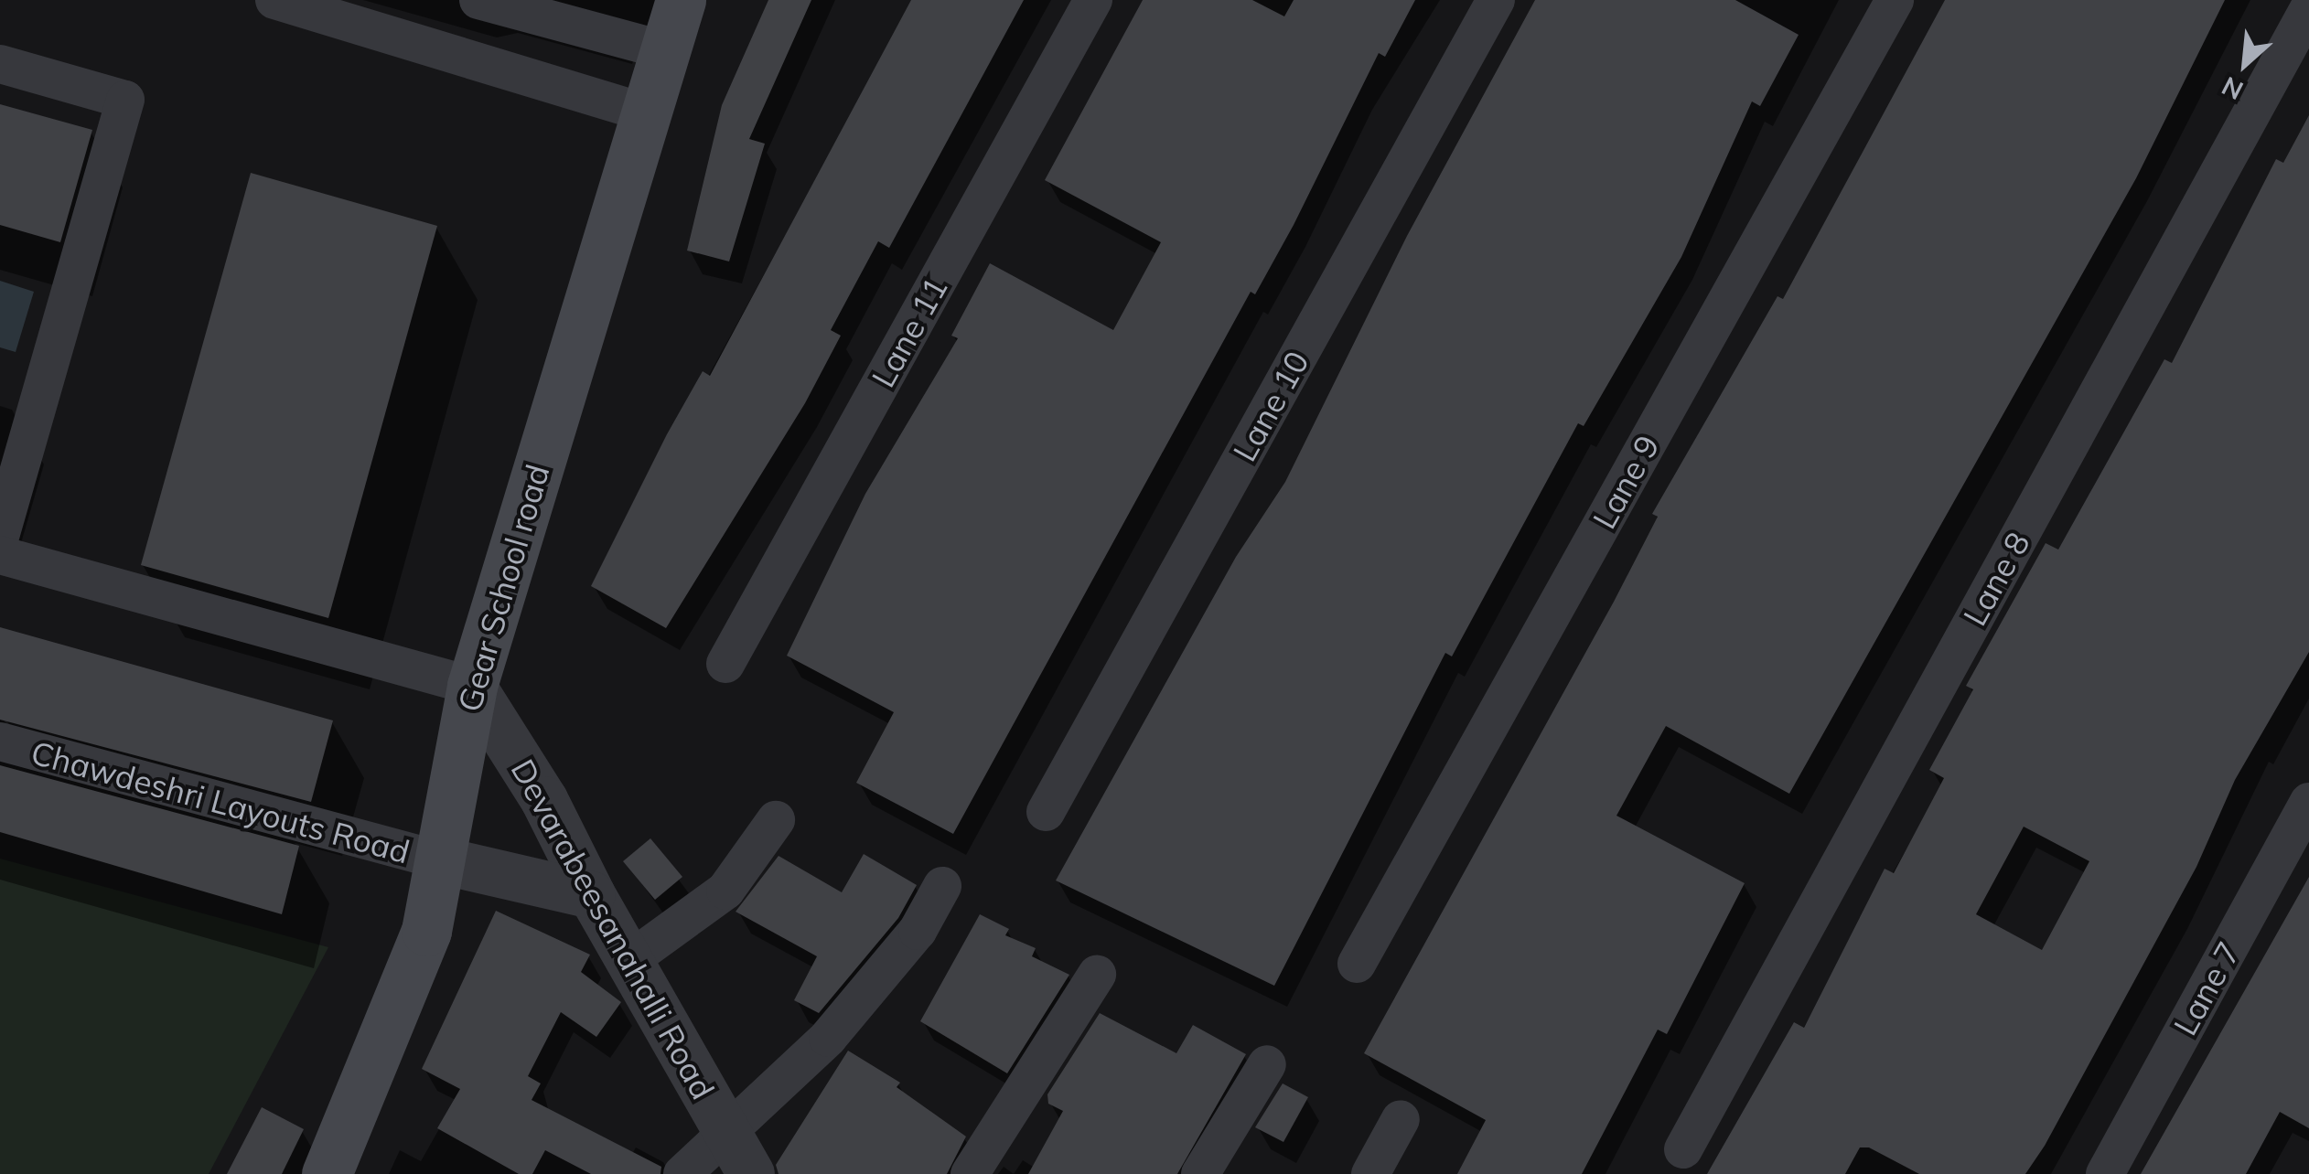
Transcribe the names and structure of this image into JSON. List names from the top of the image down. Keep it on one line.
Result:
{"streets":{"main road":["Gear School road"],"street":["Lane 11","Lane 10","Lane 9","Lane 8","Chawdeshri Layouts Road","Devarabeesanahalli Road","Lane 7"]},"crossings":[["Gear School road","Chawdeshri Layouts Road"],["Gear School road","Devarabeesanahalli Road"]],"north":"bottom left"}
